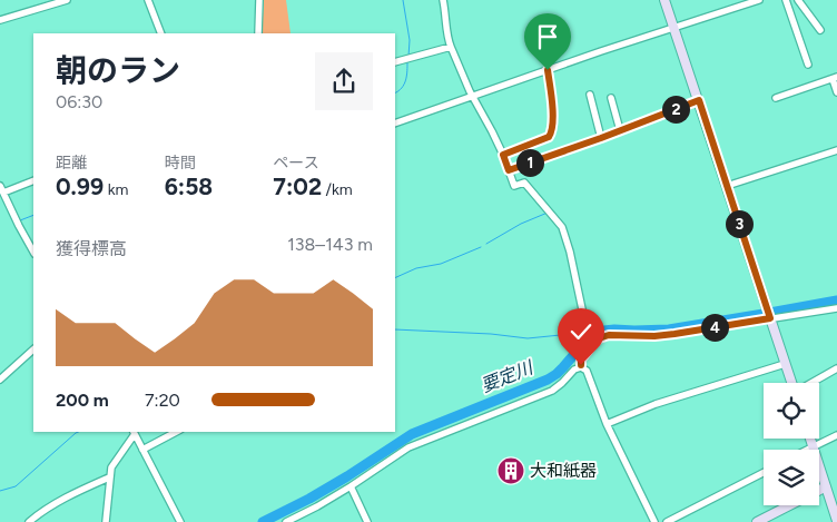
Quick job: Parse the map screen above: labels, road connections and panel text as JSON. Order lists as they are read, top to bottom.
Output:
{
  "water": ["要定川"],
  "places": {
    "building": ["大和紙器"]
  },
  "page": {
    "heading": ["朝のラン", "06:30"],
    "pins": [
      "2",
      "1",
      "3",
      "4"
    ],
    "stats": [
      ["距離", "0.99 km"],
      ["時間", "6:58"],
      ["ペース", "7:02 /km"]
    ],
    "chart": ["獲得標高", "138–143 m"],
    "list": [
      {
        "name": "200 m",
        "note": "7:20"
      }
    ]
  }
}
